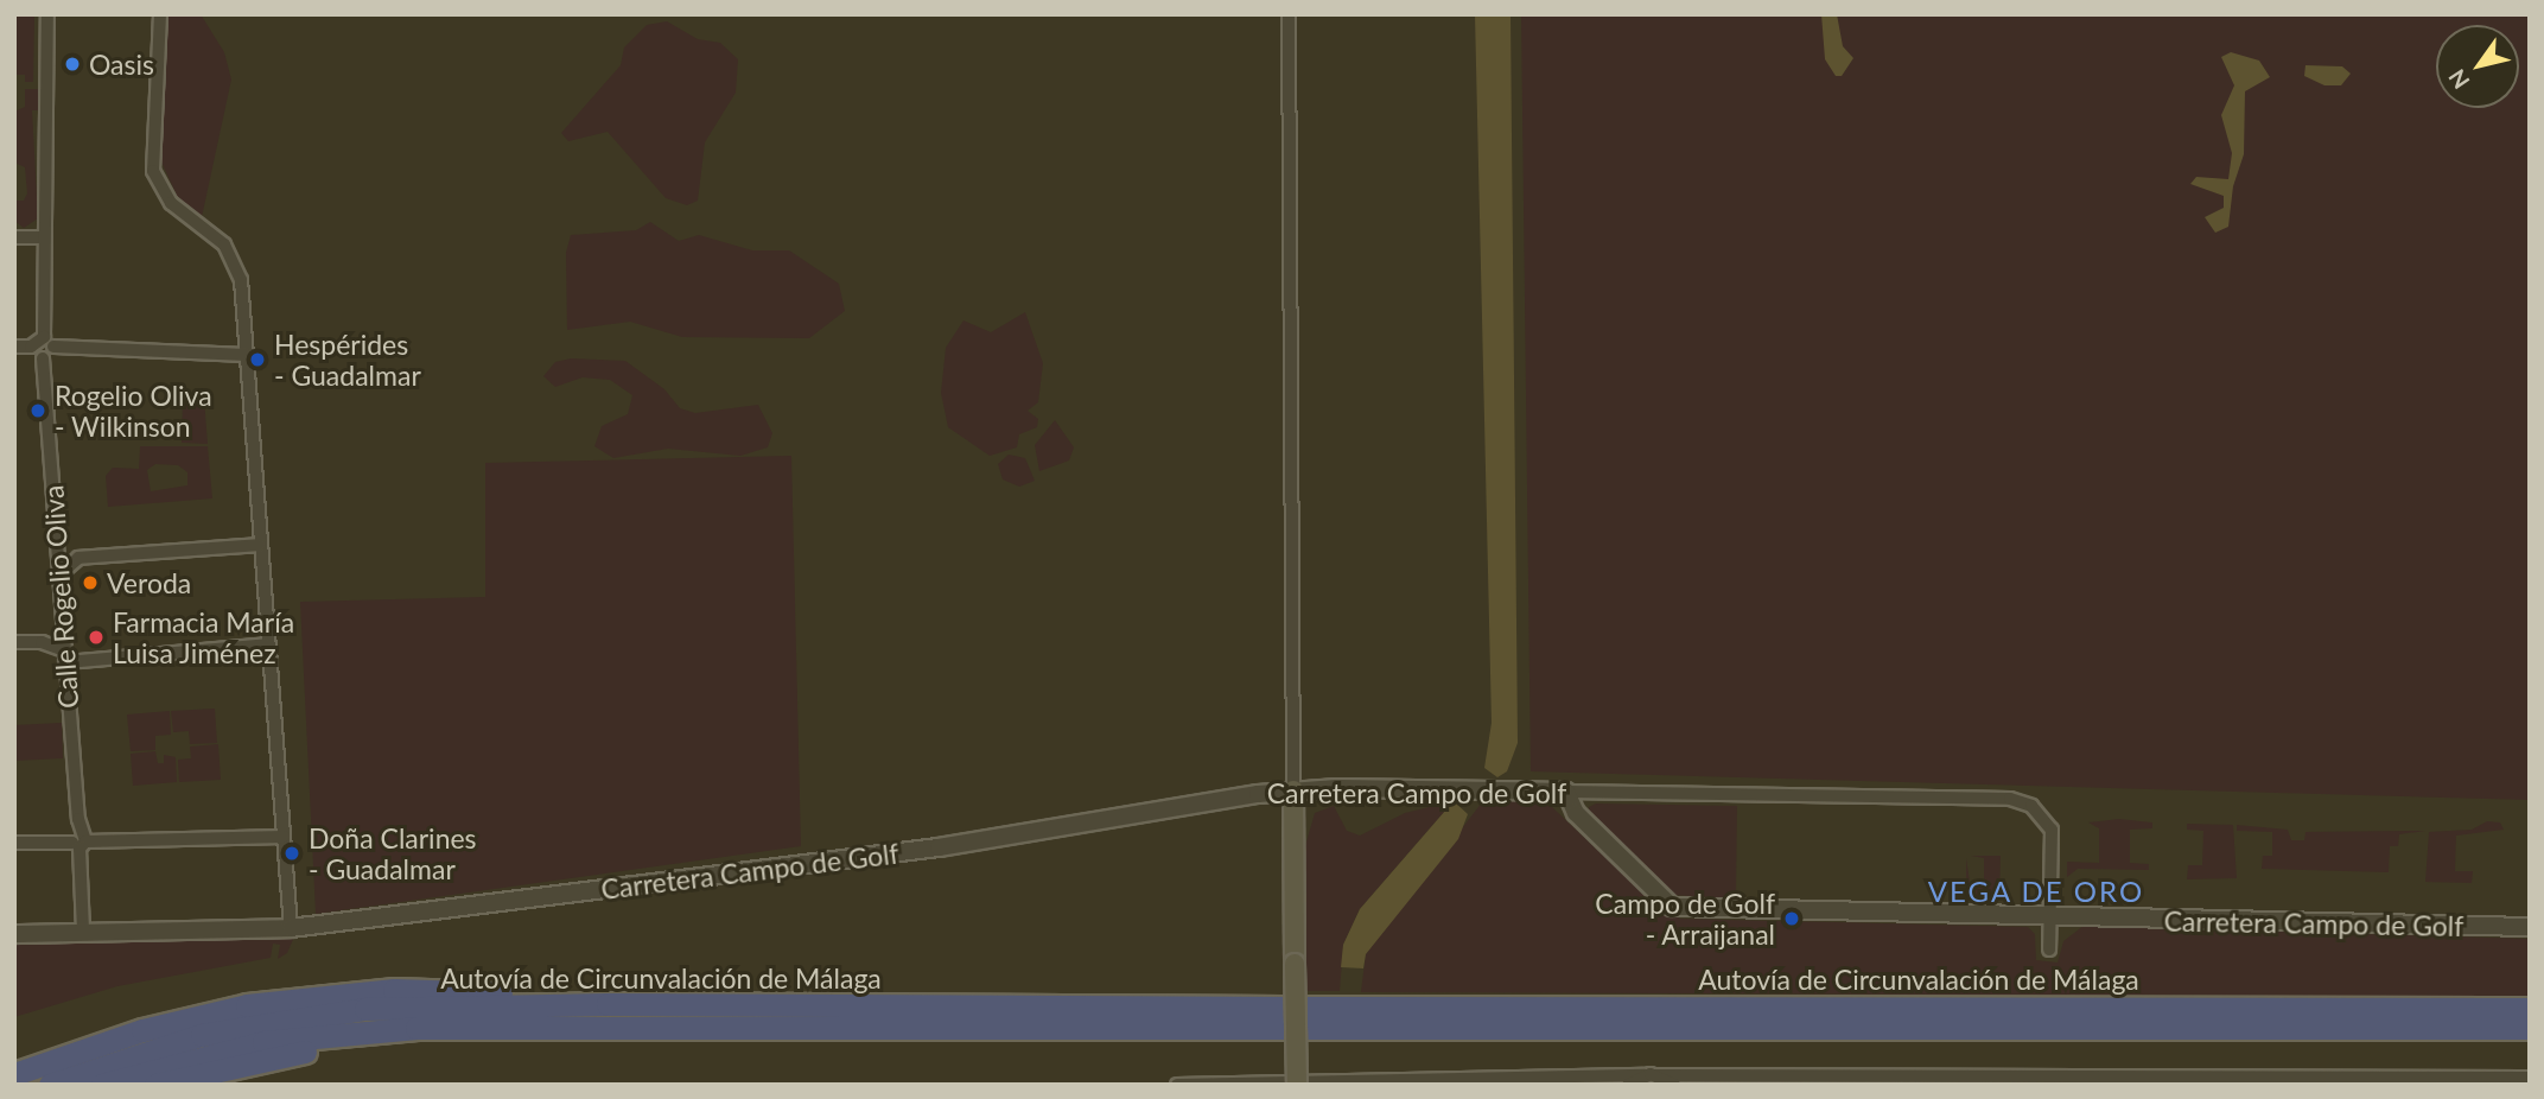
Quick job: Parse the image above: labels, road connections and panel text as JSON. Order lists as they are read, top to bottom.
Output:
{
  "streets": {
    "highway": ["Autovía de Circunvalación de Málaga"],
    "street": ["Calle Rogelio Oliva", "Carretera Campo de Golf"]
  },
  "crossings": [
    ["Calle Rogelio Oliva", "Carretera Campo de Golf"]
  ],
  "districts": ["VEGA DE ORO"],
  "places": [
    "Oasis",
    "Hespérides - Guadalmar",
    "Rogelio Oliva - Wilkinson",
    "Veroda",
    "Farmacia María Luisa Jiménez",
    "Doña Clarines - Guadalmar",
    "Campo de Golf - Arraijanal"
  ],
  "north": "bottom left"
}
